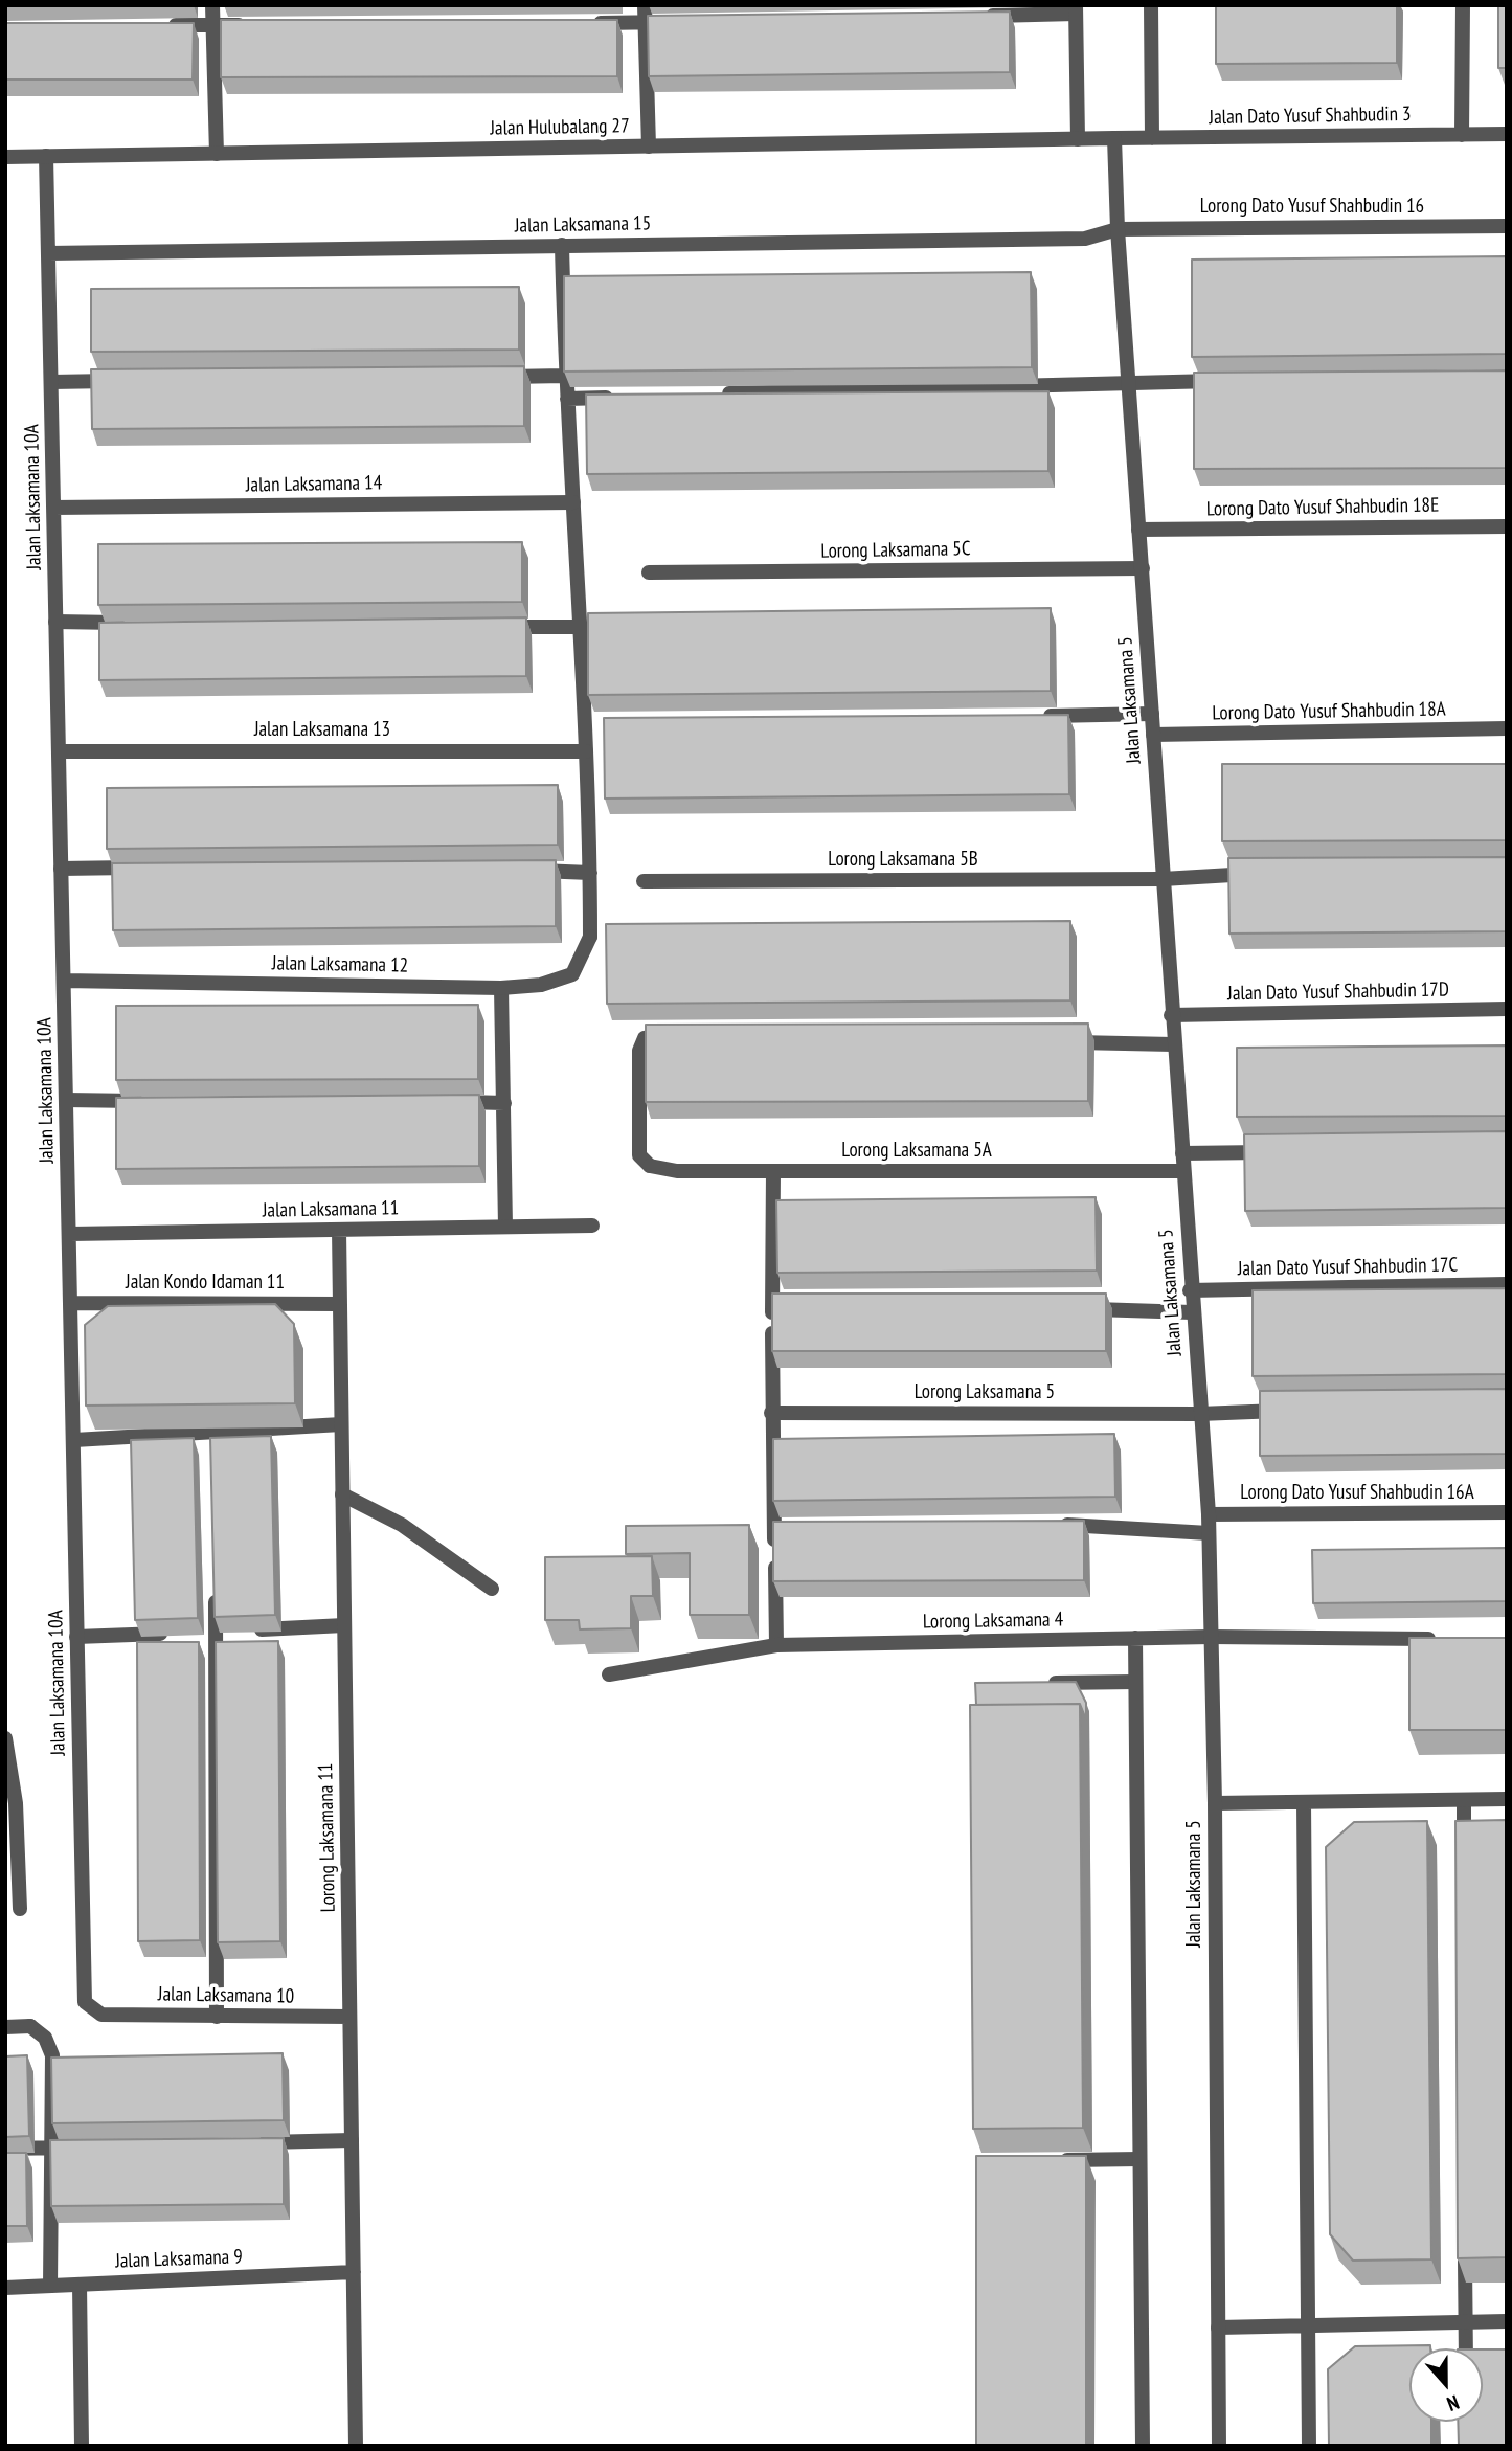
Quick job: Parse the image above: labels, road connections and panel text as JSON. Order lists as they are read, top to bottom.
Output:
{
  "streets": {
    "street": [
      "Jalan Dato Yusuf Shahbudin 3",
      "Jalan Hulubalang 27",
      "Lorong Dato Yusuf Shahbudin 16",
      "Jalan Laksamana 15",
      "Jalan Laksamana 14",
      "Jalan Laksamana 10A",
      "Lorong Dato Yusuf Shahbudin 18E",
      "Lorong Laksamana 5C",
      "Jalan Laksamana 5",
      "Lorong Dato Yusuf Shahbudin 18A",
      "Jalan Laksamana 13",
      "Lorong Laksamana 5B",
      "Jalan Laksamana 12",
      "Jalan Dato Yusuf Shahbudin 17D",
      "Lorong Laksamana 5A",
      "Jalan Laksamana 11",
      "Jalan Dato Yusuf Shahbudin 17C",
      "Jalan Kondo Idaman 11",
      "Lorong Laksamana 5",
      "Lorong Dato Yusuf Shahbudin 16A",
      "Lorong Laksamana 4",
      "Lorong Laksamana 11",
      "Jalan Laksamana 10",
      "Jalan Laksamana 9"
    ]
  },
  "crossings": [
    ["Jalan Dato Yusuf Shahbudin 3", "Jalan Hulubalang 27"],
    ["Jalan Dato Yusuf Shahbudin 3", "Jalan Laksamana 5"],
    ["Jalan Hulubalang 27", "Jalan Laksamana 10A"],
    ["Jalan Hulubalang 27", "Jalan Laksamana 5"],
    ["Lorong Dato Yusuf Shahbudin 16", "Jalan Laksamana 15"],
    ["Lorong Dato Yusuf Shahbudin 16", "Jalan Laksamana 5"],
    ["Jalan Laksamana 15", "Jalan Laksamana 10A"],
    ["Jalan Laksamana 15", "Jalan Laksamana 5"],
    ["Jalan Laksamana 14", "Jalan Laksamana 10A"],
    ["Jalan Laksamana 10A", "Jalan Laksamana 13"],
    ["Jalan Laksamana 10A", "Jalan Laksamana 12"],
    ["Jalan Laksamana 10A", "Jalan Laksamana 11"],
    ["Jalan Laksamana 10A", "Jalan Kondo Idaman 11"],
    ["Jalan Laksamana 10A", "Jalan Laksamana 10"],
    ["Lorong Dato Yusuf Shahbudin 18E", "Jalan Laksamana 5"],
    ["Lorong Laksamana 5C", "Jalan Laksamana 5"],
    ["Jalan Laksamana 5", "Lorong Dato Yusuf Shahbudin 18A"],
    ["Jalan Laksamana 5", "Lorong Laksamana 5B"],
    ["Jalan Laksamana 5", "Jalan Dato Yusuf Shahbudin 17D"],
    ["Jalan Laksamana 5", "Lorong Laksamana 5A"],
    ["Jalan Laksamana 5", "Jalan Dato Yusuf Shahbudin 17C"],
    ["Jalan Laksamana 5", "Lorong Laksamana 5"],
    ["Jalan Laksamana 5", "Lorong Dato Yusuf Shahbudin 16A"],
    ["Jalan Laksamana 5", "Lorong Laksamana 4"],
    ["Jalan Laksamana 11", "Lorong Laksamana 11"],
    ["Jalan Kondo Idaman 11", "Lorong Laksamana 11"],
    ["Lorong Laksamana 11", "Jalan Laksamana 10"],
    ["Lorong Laksamana 11", "Jalan Laksamana 9"]
  ],
  "north": "bottom"
}
